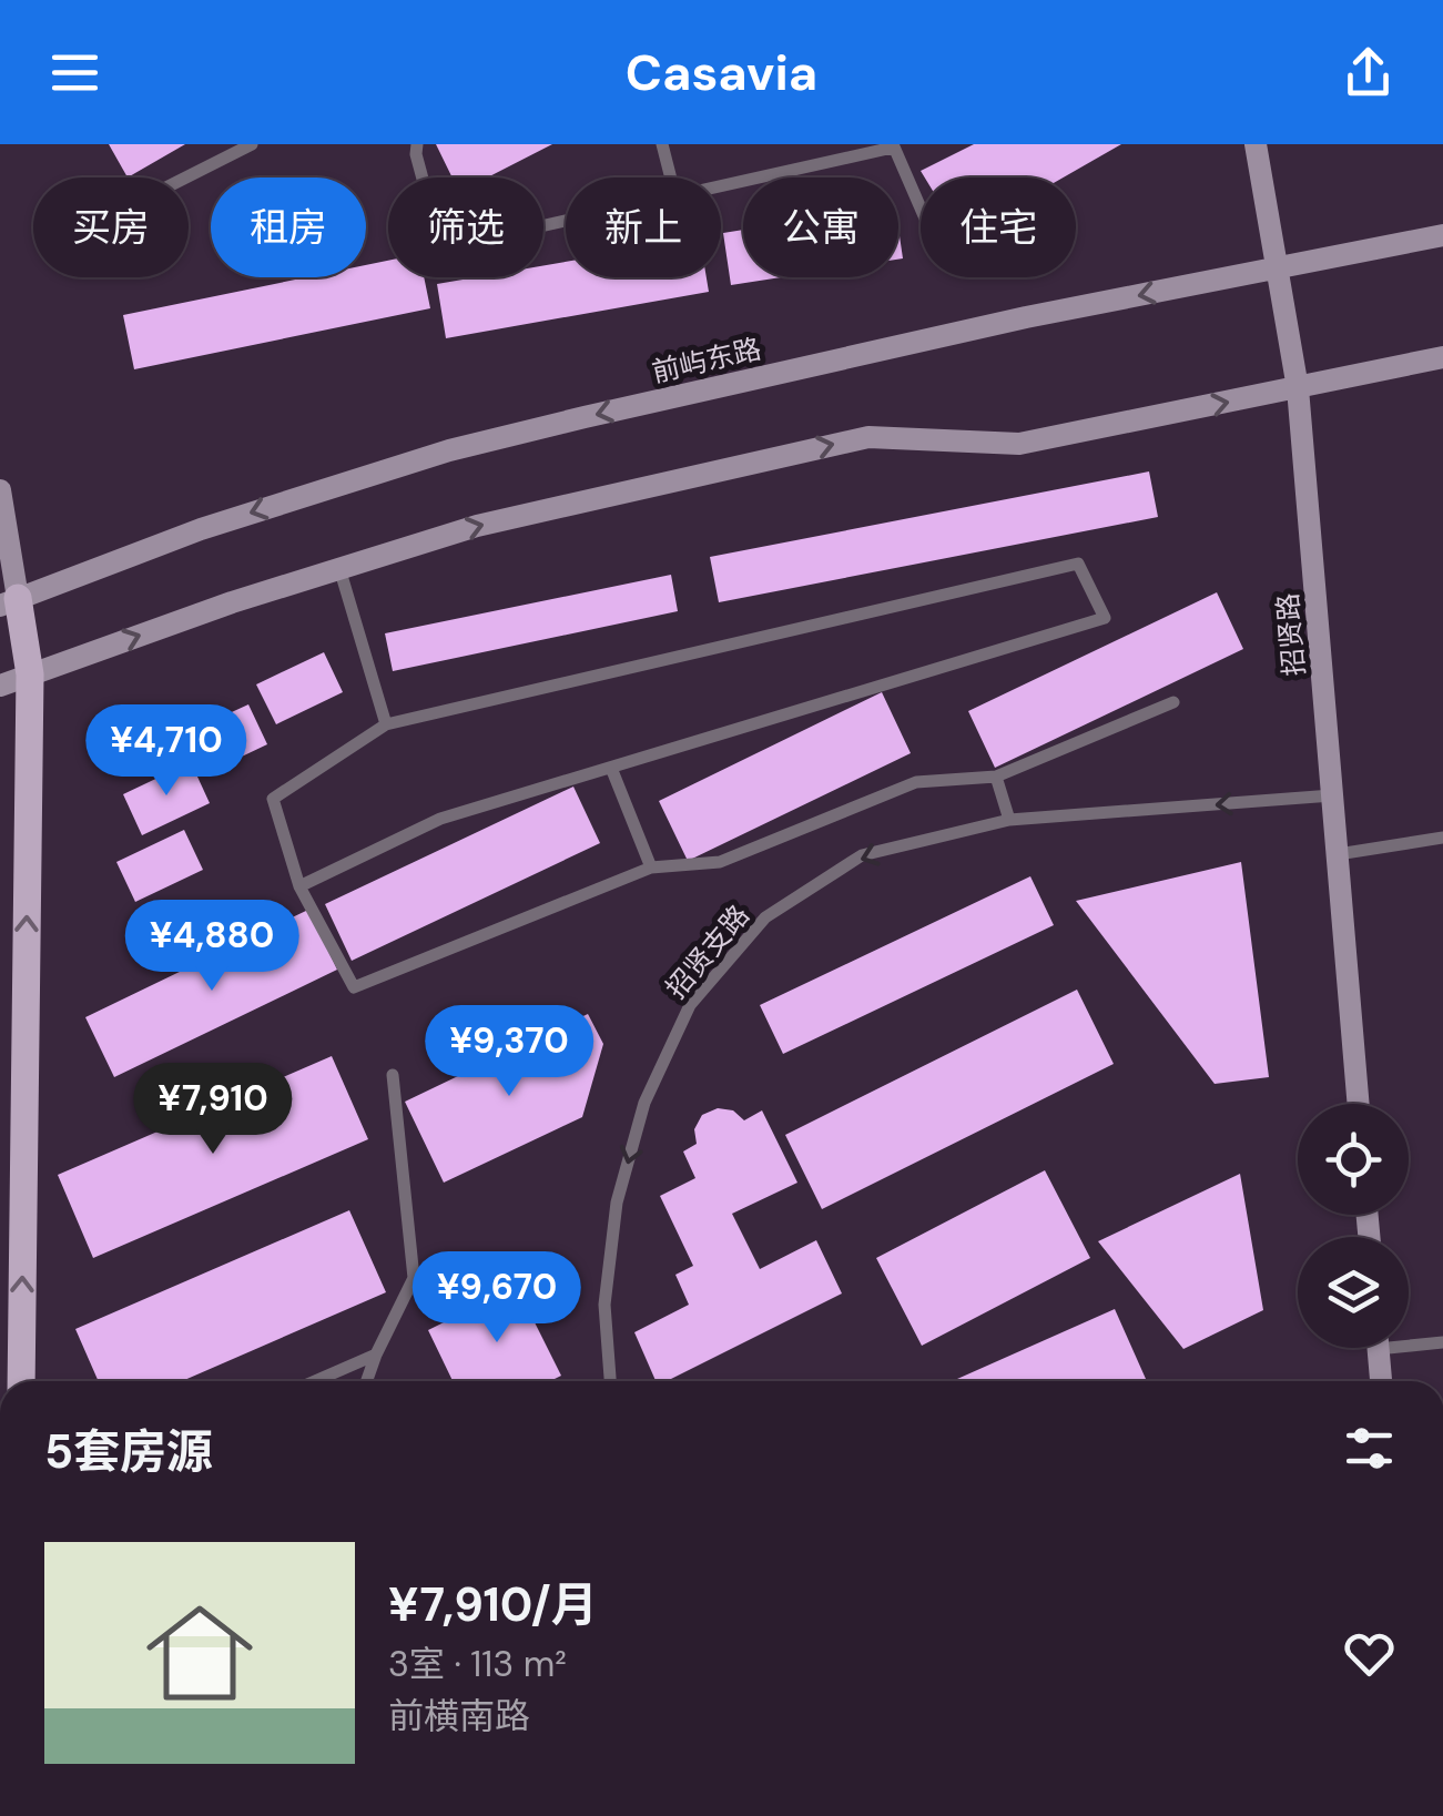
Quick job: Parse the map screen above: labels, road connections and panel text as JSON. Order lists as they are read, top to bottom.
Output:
{
  "streets": {
    "main road": ["前屿东路", "招贤路"],
    "lane": ["招贤支路"]
  },
  "crossings": [
    ["前屿东路", "招贤路"],
    ["招贤路", "招贤支路"]
  ],
  "page": {
    "header": "Casavia",
    "chip": [
      "买房",
      "租房",
      "筛选",
      "新上",
      "公寓",
      "住宅"
    ],
    "price": [
      "¥4,710",
      "¥4,880",
      "¥9,370",
      "¥7,910",
      "¥9,670"
    ],
    "heading": "5套房源",
    "list": [
      {
        "name": "¥7,910/月",
        "note": "3室 · 113 m² · 前横南路"
      }
    ]
  }
}
